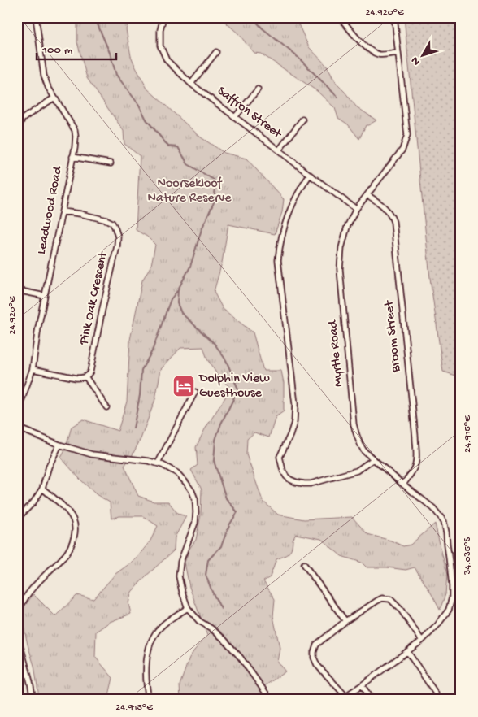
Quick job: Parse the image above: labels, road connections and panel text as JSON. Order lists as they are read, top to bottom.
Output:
{
  "streets": {
    "street": [
      "Saffron Street",
      "Leadwood Road",
      "Pink Oak Crescent",
      "Broom Street",
      "Myrtle Road"
    ]
  },
  "crossings": [
    ["Saffron Street", "Myrtle Road"],
    ["Leadwood Road", "Pink Oak Crescent"],
    ["Broom Street", "Myrtle Road"]
  ],
  "parks": ["Noorsekloof Nature Reserve"],
  "places": {
    "hotel": ["Dolphin View Guesthouse"]
  },
  "scale_bar": "100 m",
  "north": "bottom left",
  "coordinates": ["24.920°E", "24.915°E", "34.035°S"]
}
